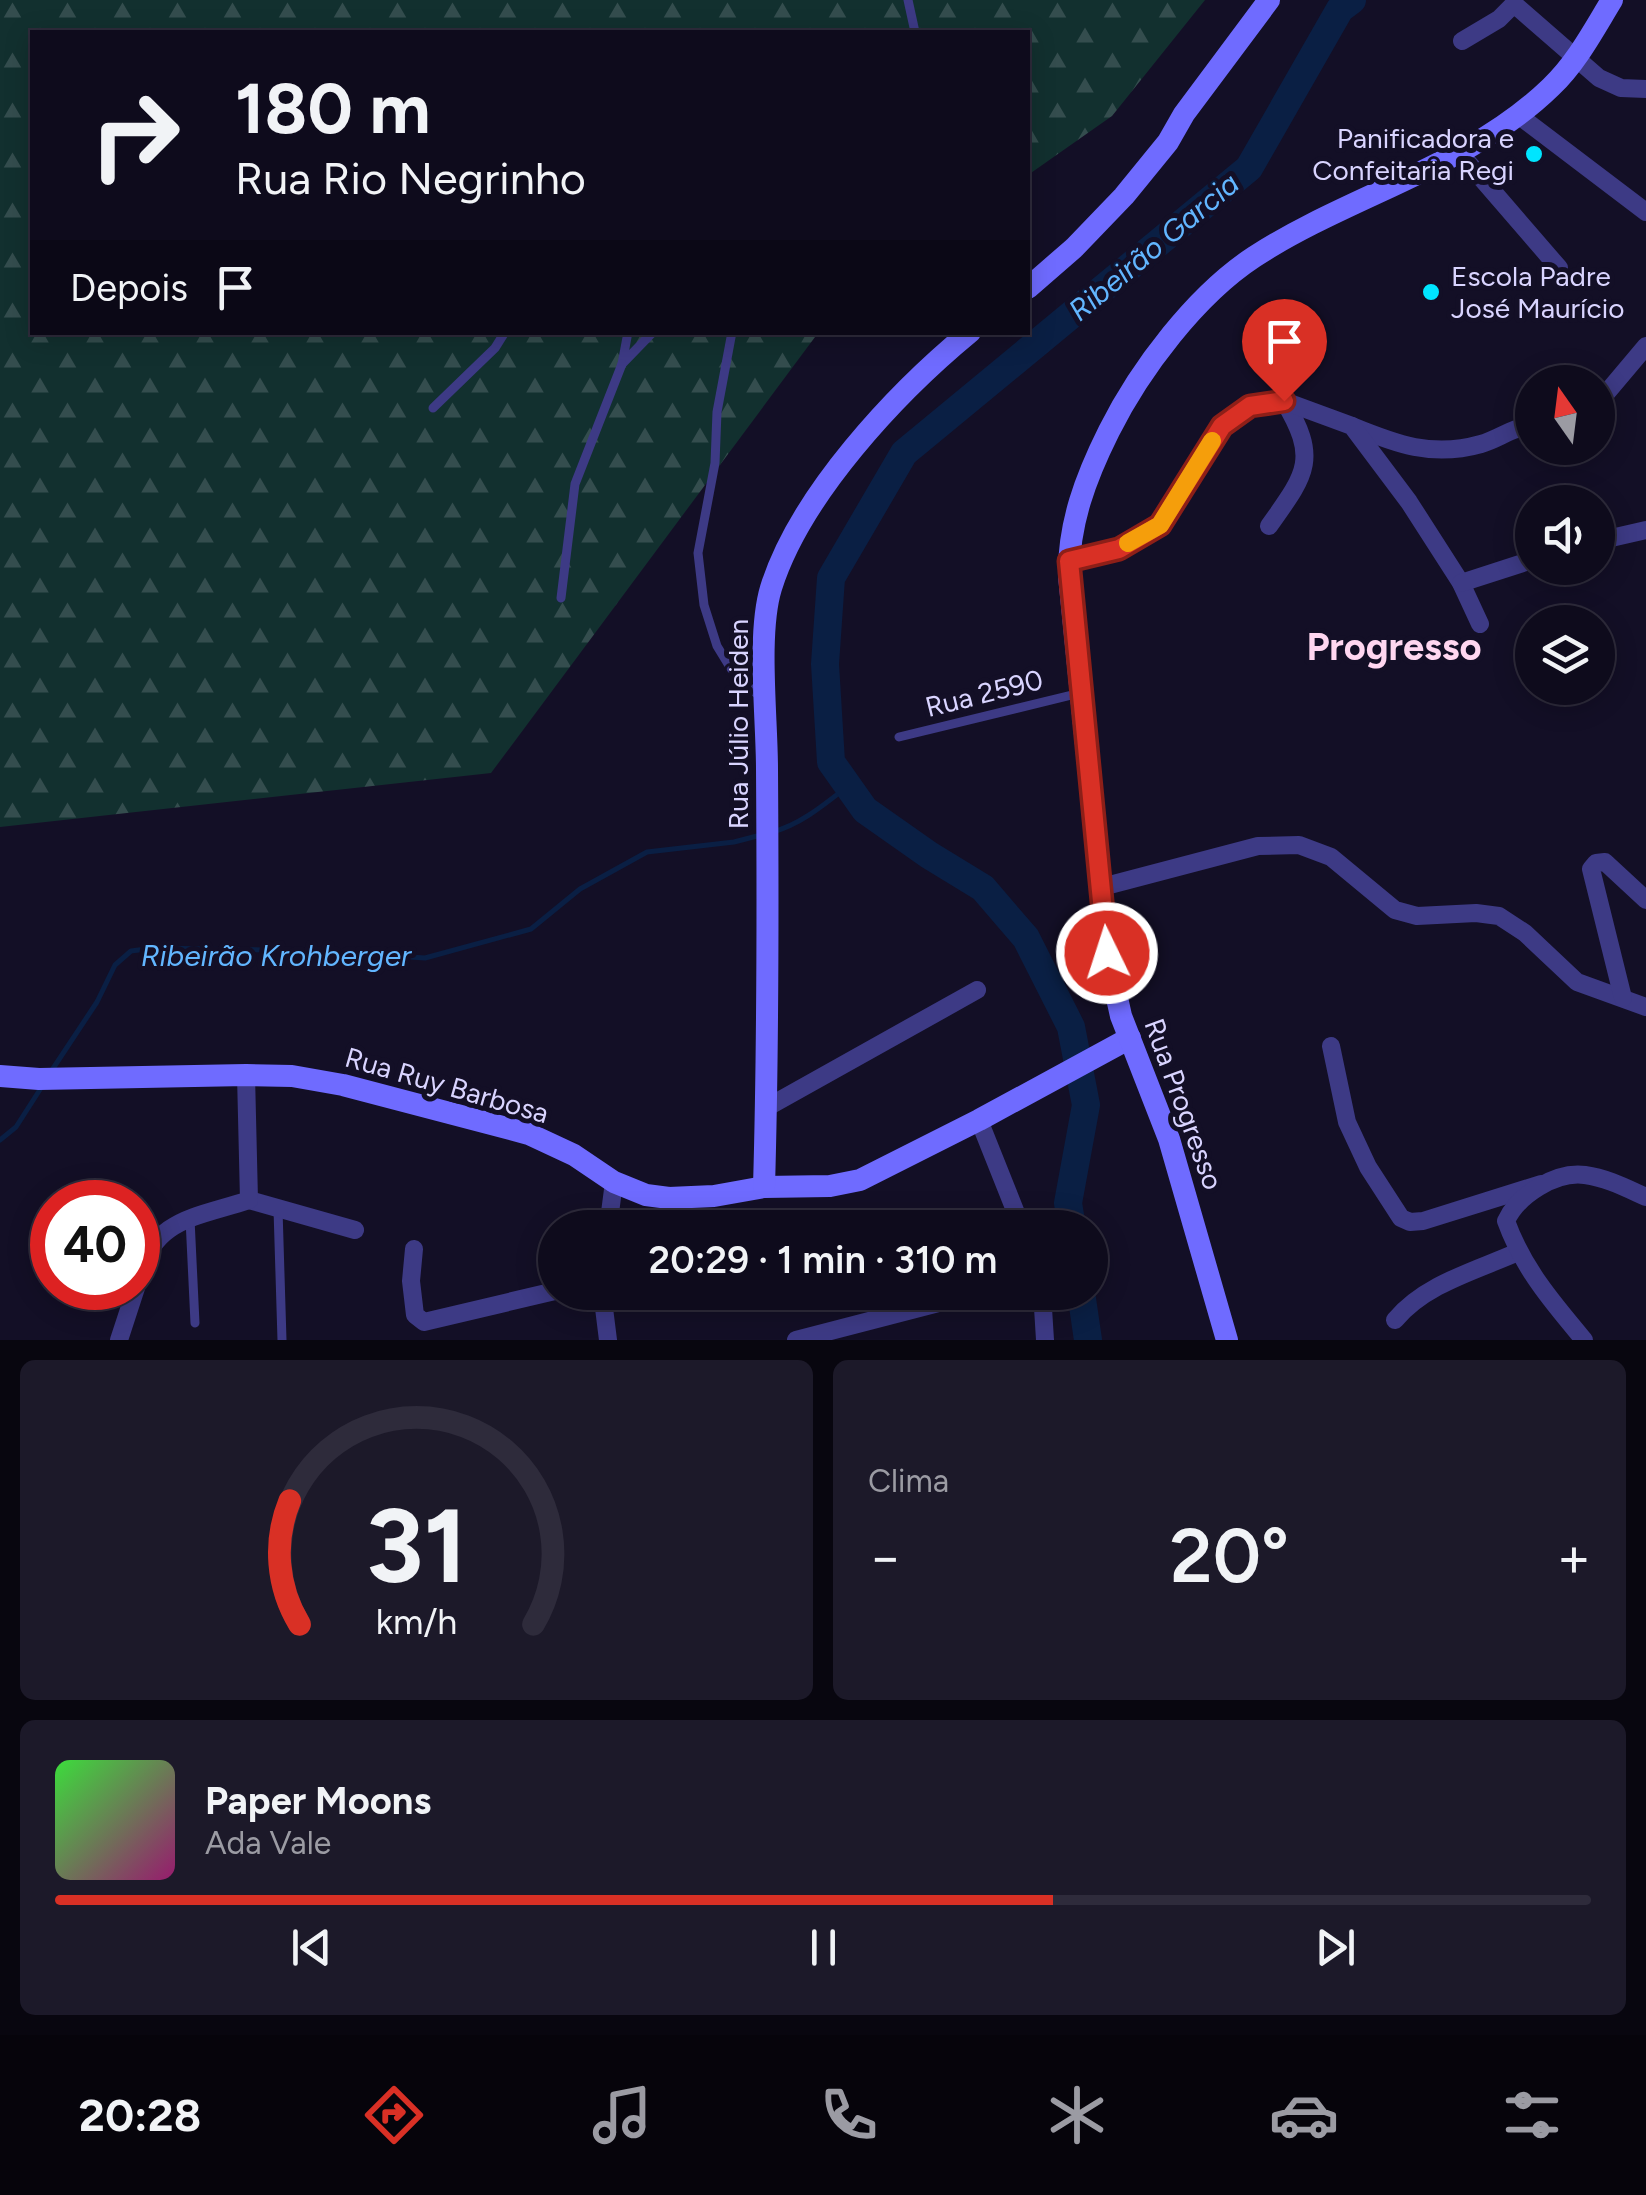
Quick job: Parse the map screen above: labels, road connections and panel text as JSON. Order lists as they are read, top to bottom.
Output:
{
  "streets": {
    "street": ["Rua Júlio Heiden", "Rua Ruy Barbosa", "Rua Progresso"],
    "lane": ["Rua 2590"]
  },
  "crossings": [
    ["Rua 2590", "Rua Progresso"],
    ["Rua Júlio Heiden", "Rua Ruy Barbosa"],
    ["Rua Ruy Barbosa", "Rua Progresso"]
  ],
  "districts": ["Progresso"],
  "water": ["Ribeirão Garcia", "Ribeirão Krohberger"],
  "places": ["Panificadora e Confeitaria Regi", "Escola Padre José Maurício"],
  "north": "top",
  "page": {
    "turn": ["180 m", "Rua Rio Negrinho"],
    "then": "Depois",
    "limit": "40",
    "trip": "20:29 · 1 min · 310 m",
    "tile": "Clima",
    "heat": ["−", "20°", "+"],
    "song": ["Paper Moons", "Ada Vale"],
    "tabs": "20:28",
    "gauge": ["31", "km/h"]
  }
}
